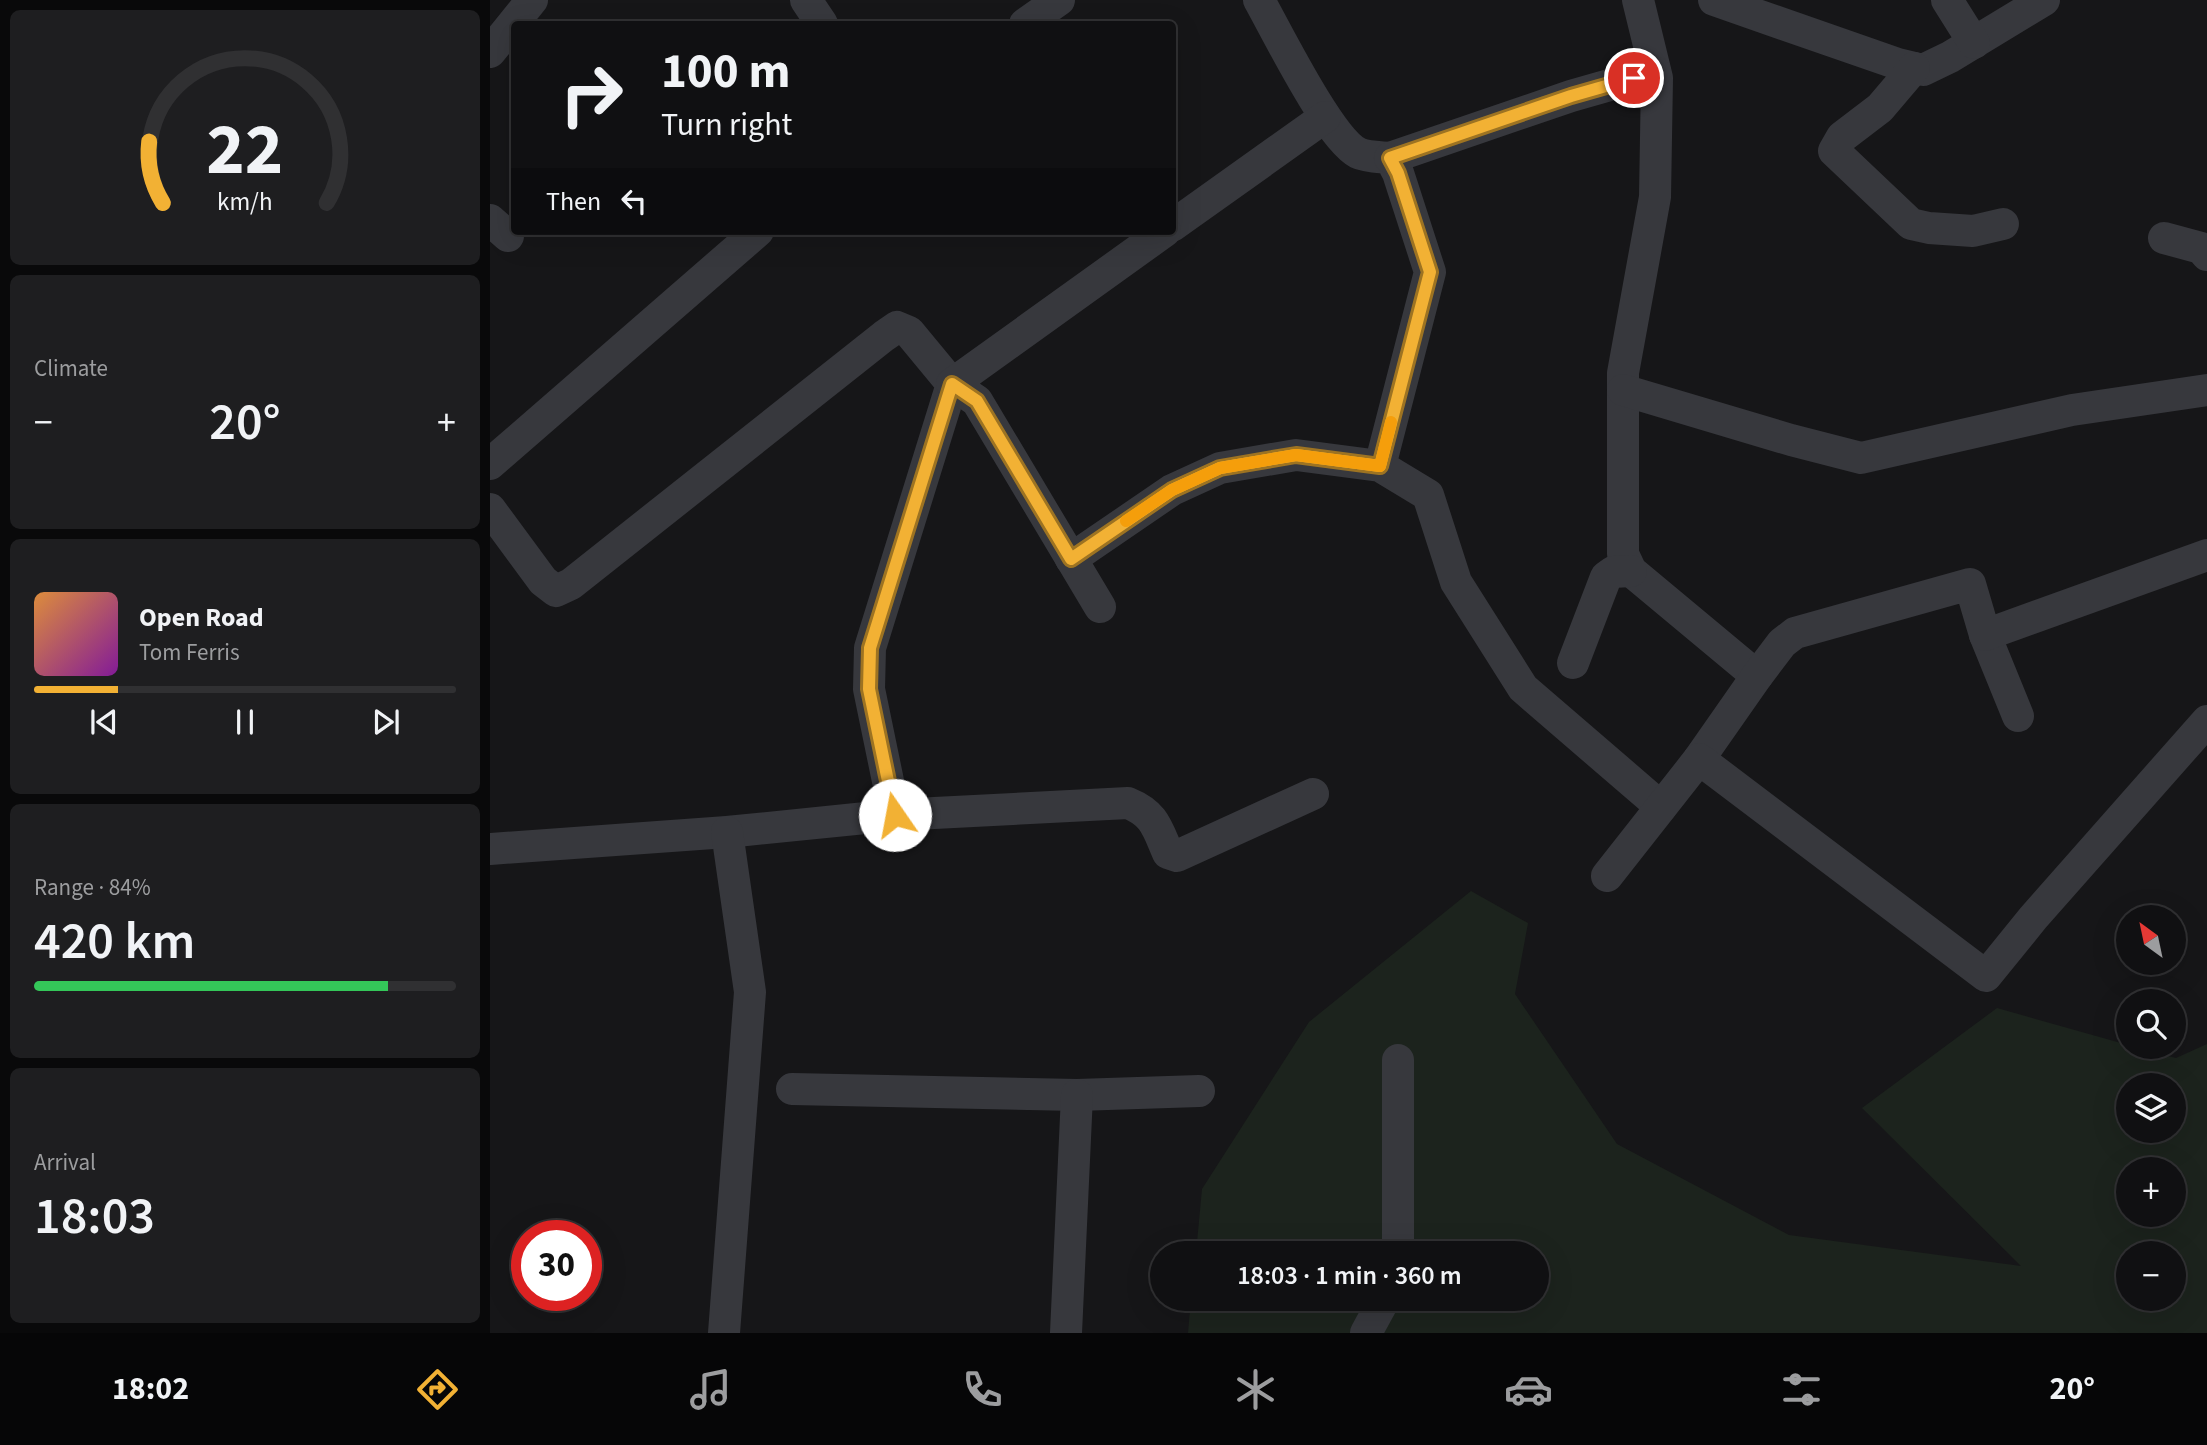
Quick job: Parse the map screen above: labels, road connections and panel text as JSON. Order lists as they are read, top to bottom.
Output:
{
  "north": "top left",
  "page": {
    "turn": ["100 m", "Turn right"],
    "then": "Then",
    "tile": [
      "Climate",
      ["Range · 84%", "420 km"],
      ["Arrival", "18:03"]
    ],
    "heat": ["−", "20°", "+"],
    "song": ["Open Road", "Tom Ferris"],
    "map_buttons": ["+", "−"],
    "limit": "30",
    "trip": "18:03 · 1 min · 360 m",
    "tabs": ["18:02", "20°"],
    "gauge": ["22", "km/h"]
  }
}
